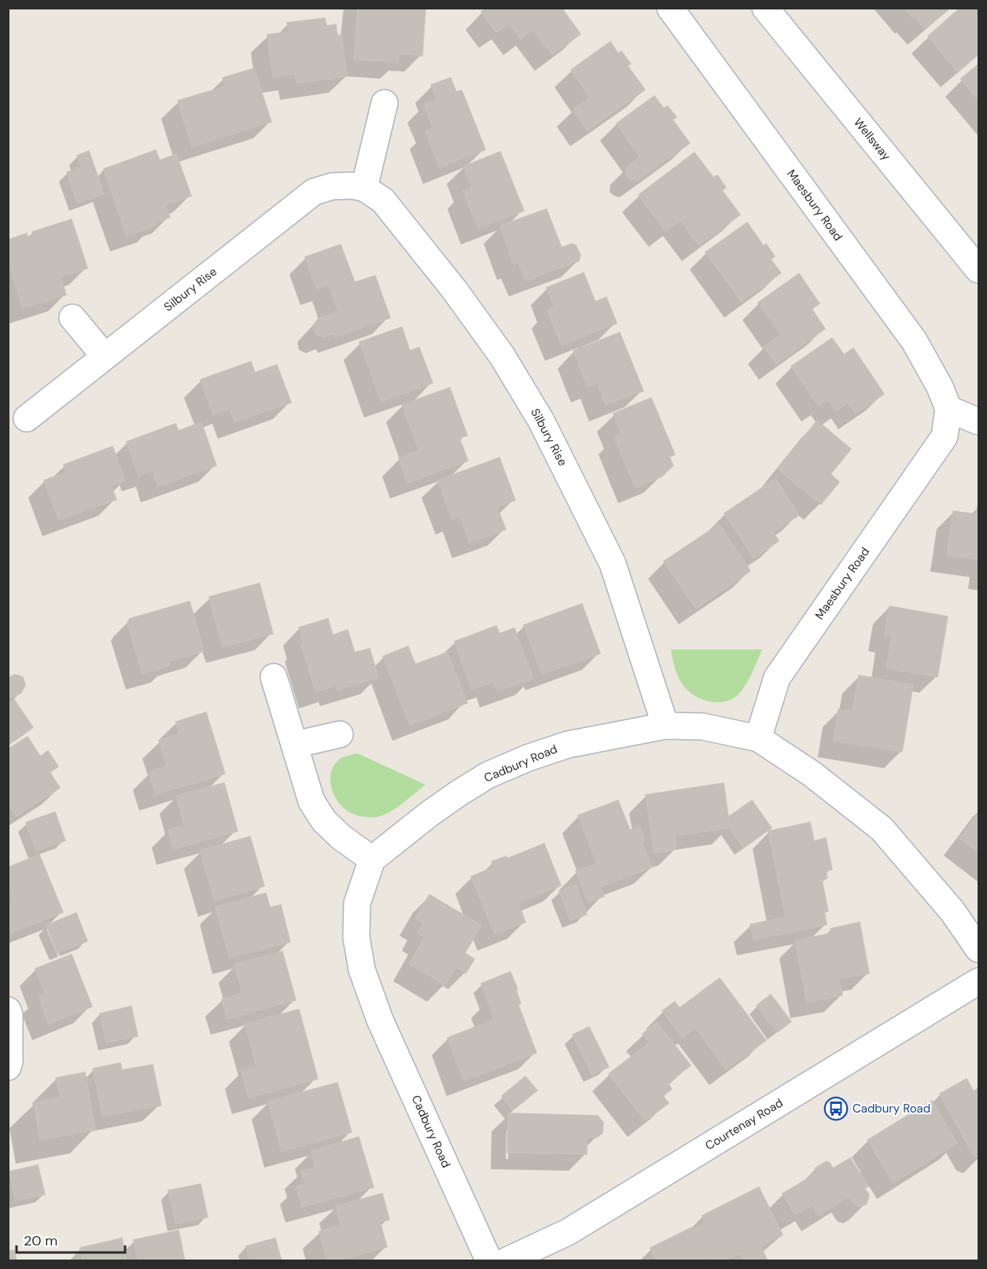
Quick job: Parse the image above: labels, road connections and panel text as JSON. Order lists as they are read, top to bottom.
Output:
{
  "streets": {
    "street": [
      "Wellsway",
      "Maesbury Road",
      "Silbury Rise",
      "Cadbury Road",
      "Courtenay Road"
    ]
  },
  "crossings": [
    ["Maesbury Road", "Cadbury Road"],
    ["Silbury Rise", "Cadbury Road"]
  ],
  "places": {
    "bus stop": ["Cadbury Road"]
  },
  "scale_bar": "20 m"
}
